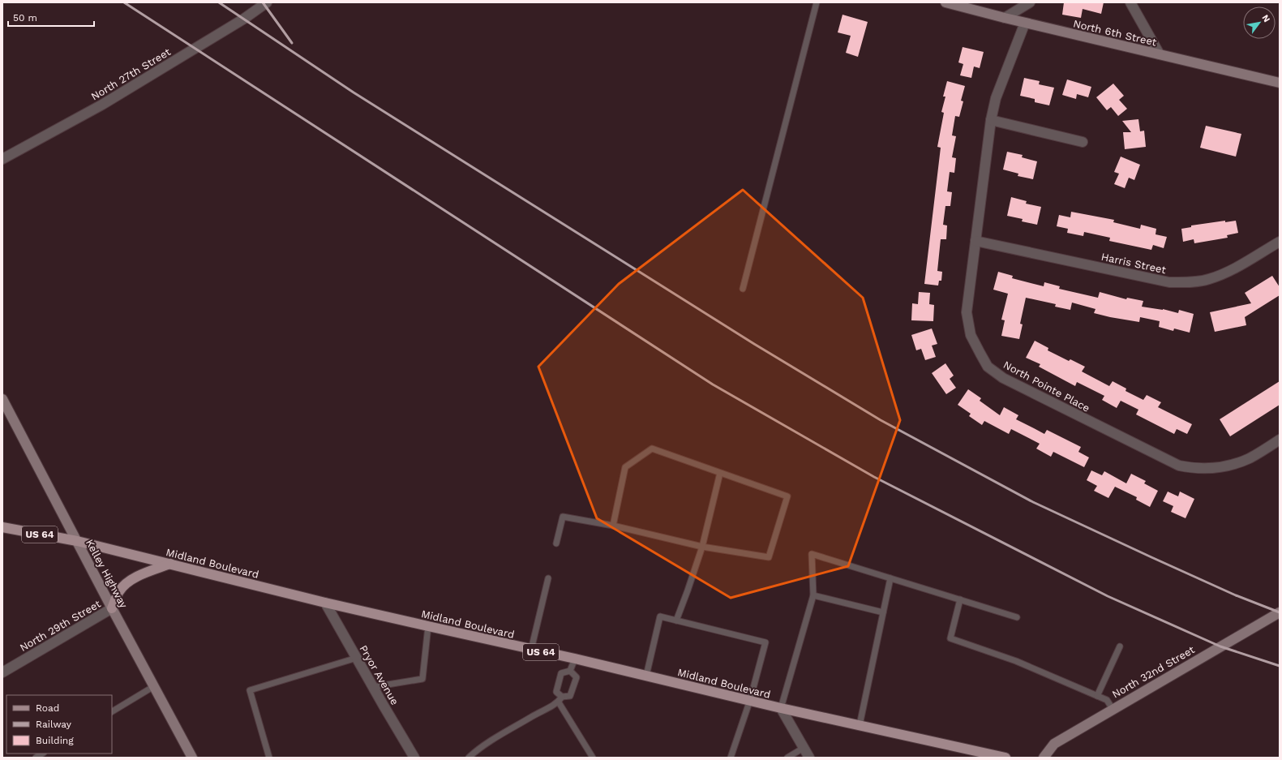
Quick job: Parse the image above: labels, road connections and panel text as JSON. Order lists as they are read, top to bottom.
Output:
{
  "streets": {
    "main road": ["US 64", "Midland Boulevard"],
    "street": [
      "North 6th Street",
      "North 27th Street",
      "Harris Street",
      "North Pointe Place",
      "Kelley Highway",
      "North 29th Street",
      "North 32nd Street",
      "Pryor Avenue"
    ]
  },
  "crossings": [
    ["North 6th Street", "North Pointe Place"],
    ["Harris Street", "North Pointe Place"],
    ["Midland Boulevard", "Kelley Highway"],
    ["Midland Boulevard", "Pryor Avenue"],
    ["Kelley Highway", "North 29th Street"]
  ],
  "legend": ["Road", "Railway", "Building"],
  "scale_bar": "50 m",
  "north": "top right"
}
